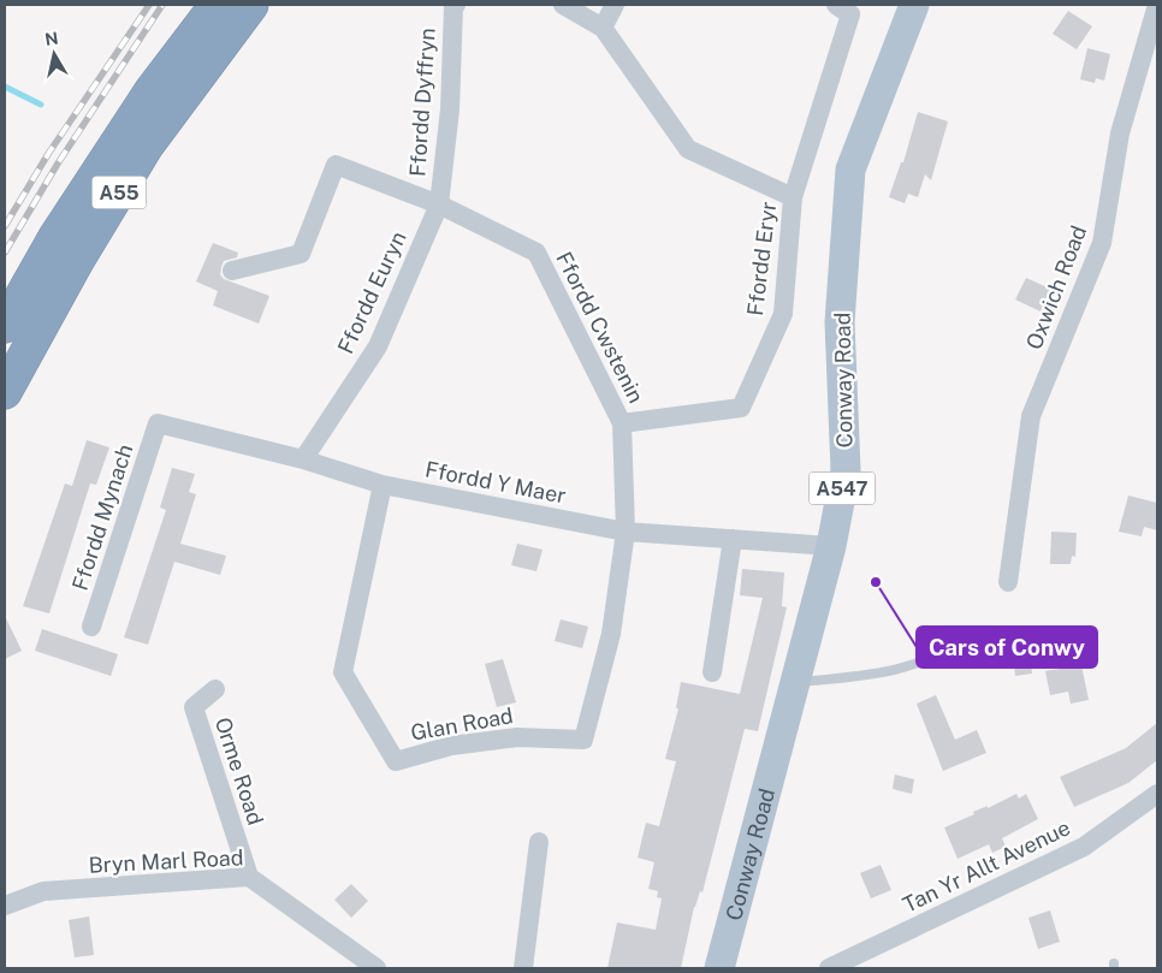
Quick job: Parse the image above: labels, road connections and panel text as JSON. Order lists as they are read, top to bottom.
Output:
{
  "streets": {
    "highway": ["A55"],
    "main road": ["Conway Road", "A547"],
    "street": [
      "Ffordd Dyffryn",
      "Ffordd Eryr",
      "Oxwich Road",
      "Ffordd Euryn",
      "Ffordd Cwstenin",
      "Ffordd Y Maer",
      "Ffordd Mynach",
      "Glan Road",
      "Orme Road",
      "Bryn Marl Road",
      "Tan Yr Allt Avenue"
    ]
  },
  "crossings": [
    ["Ffordd Dyffryn", "Ffordd Euryn"],
    ["Ffordd Dyffryn", "Ffordd Cwstenin"],
    ["Ffordd Eryr", "Ffordd Cwstenin"],
    ["Ffordd Euryn", "Ffordd Cwstenin"],
    ["Ffordd Euryn", "Ffordd Y Maer"],
    ["Ffordd Cwstenin", "Ffordd Y Maer"],
    ["Ffordd Cwstenin", "Glan Road"],
    ["Conway Road", "Ffordd Y Maer"],
    ["Ffordd Y Maer", "Ffordd Mynach"],
    ["Ffordd Y Maer", "Glan Road"],
    ["Orme Road", "Bryn Marl Road"]
  ],
  "places": ["Cars of Conwy"],
  "north": "top"
}
